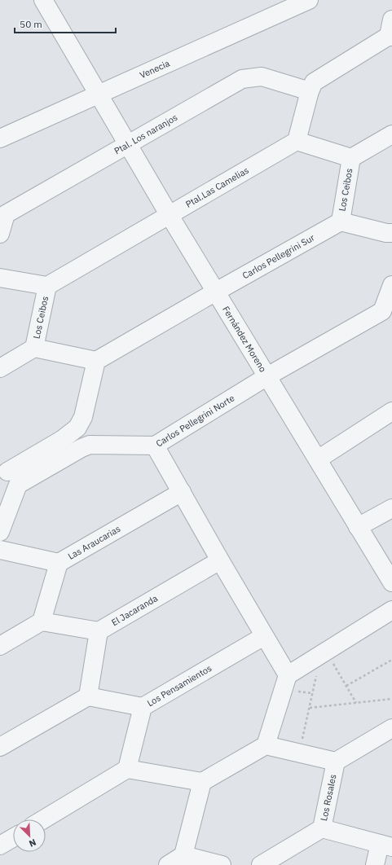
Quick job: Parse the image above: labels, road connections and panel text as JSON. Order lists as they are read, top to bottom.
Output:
{
  "streets": {
    "street": [
      "Venecia",
      "Ptal. Los naranjos",
      "Ptal.Las Camelias",
      "Los Ceibos",
      "Carlos Pellegrini Sur",
      "Fernández Moreno",
      "Carlos Pellegrini Norte",
      "Las Araucarias",
      "El Jacaranda",
      "Los Pensamientos",
      "Los Rosales"
    ]
  },
  "crossings": [
    ["Venecia", "Fernández Moreno"],
    ["Ptal. Los naranjos", "Fernández Moreno"],
    ["Ptal.Las Camelias", "Los Ceibos"],
    ["Ptal.Las Camelias", "Fernández Moreno"],
    ["Los Ceibos", "Carlos Pellegrini Sur"],
    ["Carlos Pellegrini Sur", "Fernández Moreno"],
    ["Fernández Moreno", "Carlos Pellegrini Norte"]
  ],
  "scale_bar": "50 m",
  "north": "bottom right"
}
